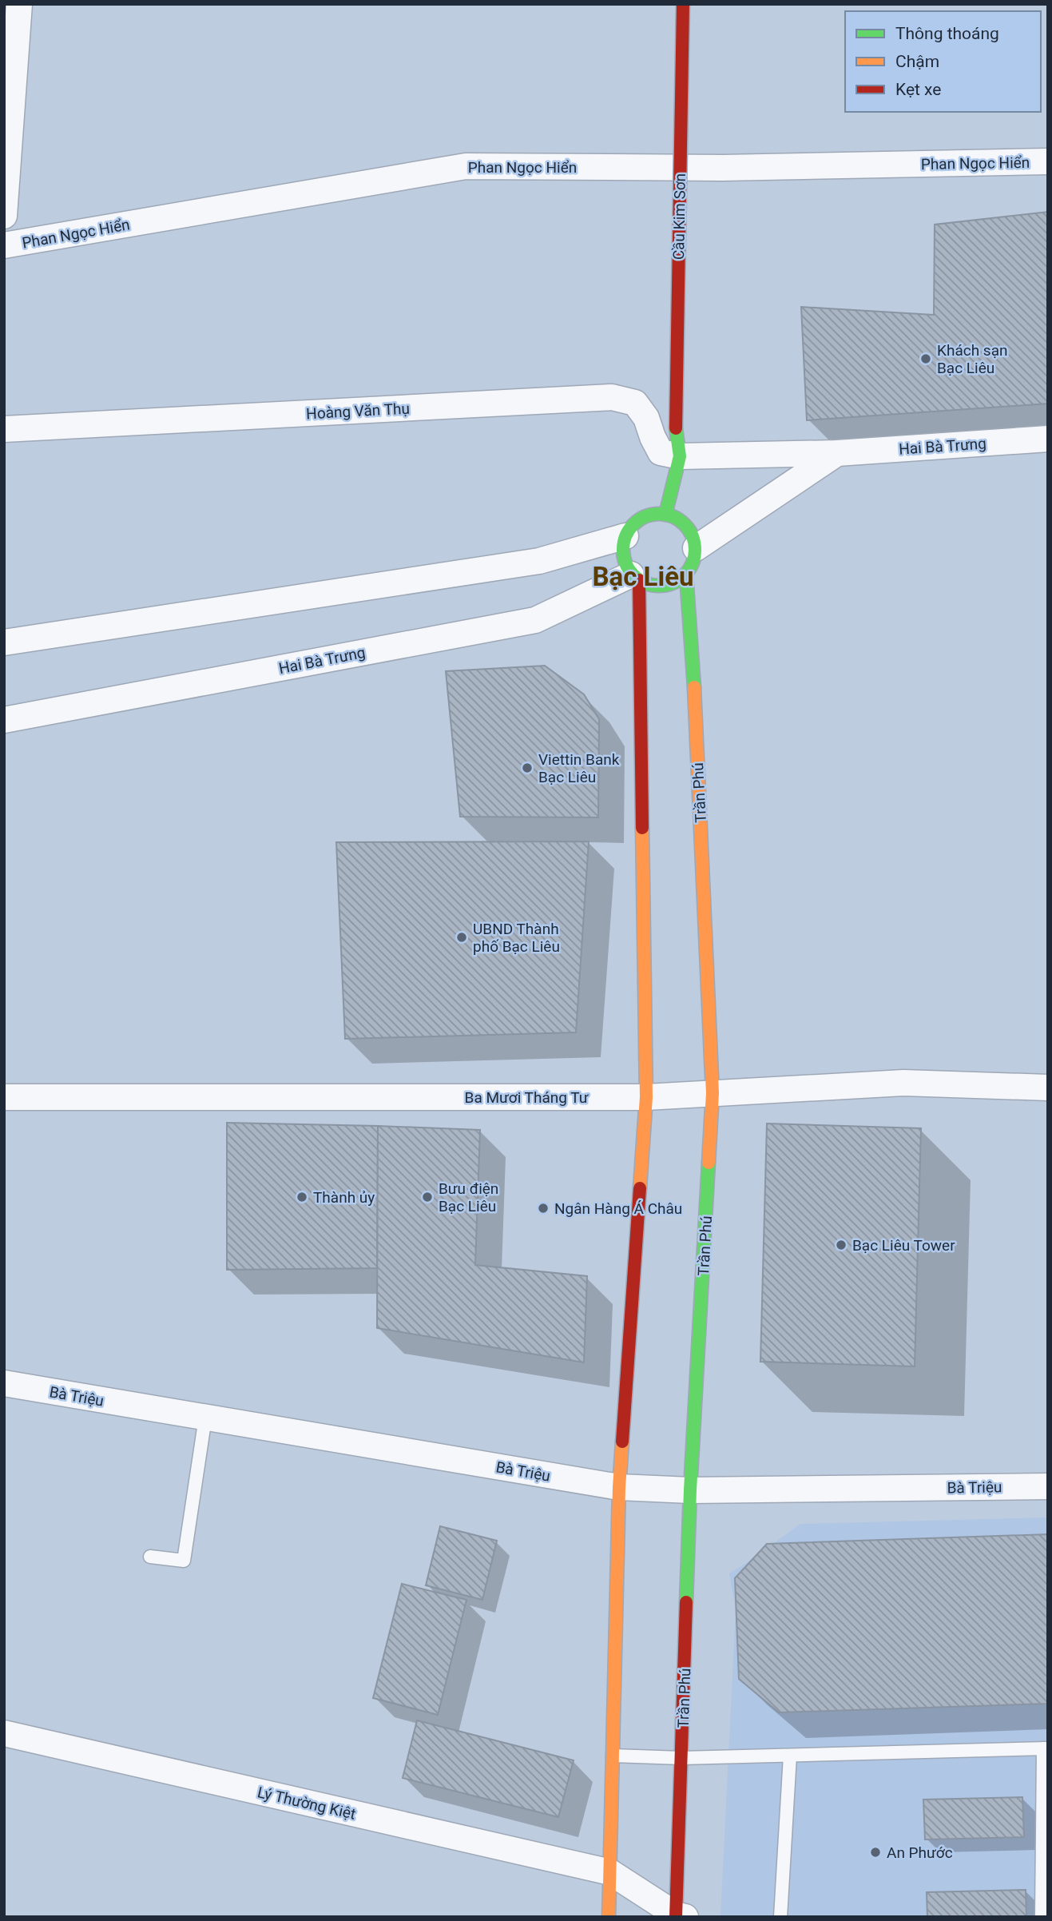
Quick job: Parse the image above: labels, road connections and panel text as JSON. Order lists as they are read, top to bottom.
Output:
{
  "streets": {
    "main road": ["Cầu Kim Sơn", "Trần Phú"],
    "street": [
      "Phan Ngọc Hiển",
      "Hoàng Văn Thụ",
      "Hai Bà Trưng",
      "Ba Mươi Tháng Tư",
      "Bà Triệu",
      "Lý Thường Kiệt"
    ]
  },
  "crossings": [
    ["Cầu Kim Sơn", "Hoàng Văn Thụ"],
    ["Cầu Kim Sơn", "Hai Bà Trưng"],
    ["Hoàng Văn Thụ", "Hai Bà Trưng"],
    ["Hai Bà Trưng", "Trần Phú"],
    ["Trần Phú", "Ba Mươi Tháng Tư"],
    ["Trần Phú", "Bà Triệu"],
    ["Trần Phú", "Lý Thường Kiệt"]
  ],
  "districts": ["Bạc Liêu"],
  "places": [
    "Khách sạn Bạc Liêu",
    "Viettin Bank Bạc Liêu",
    "UBND Thành phố Bạc Liêu",
    "Thành ủy",
    "Bưu điện Bạc Liêu",
    "Ngân Hàng Á Châu",
    "Bạc Liêu Tower",
    "An Phước"
  ],
  "legend": ["Thông thoáng", "Chậm", "Kẹt xe"]
}
